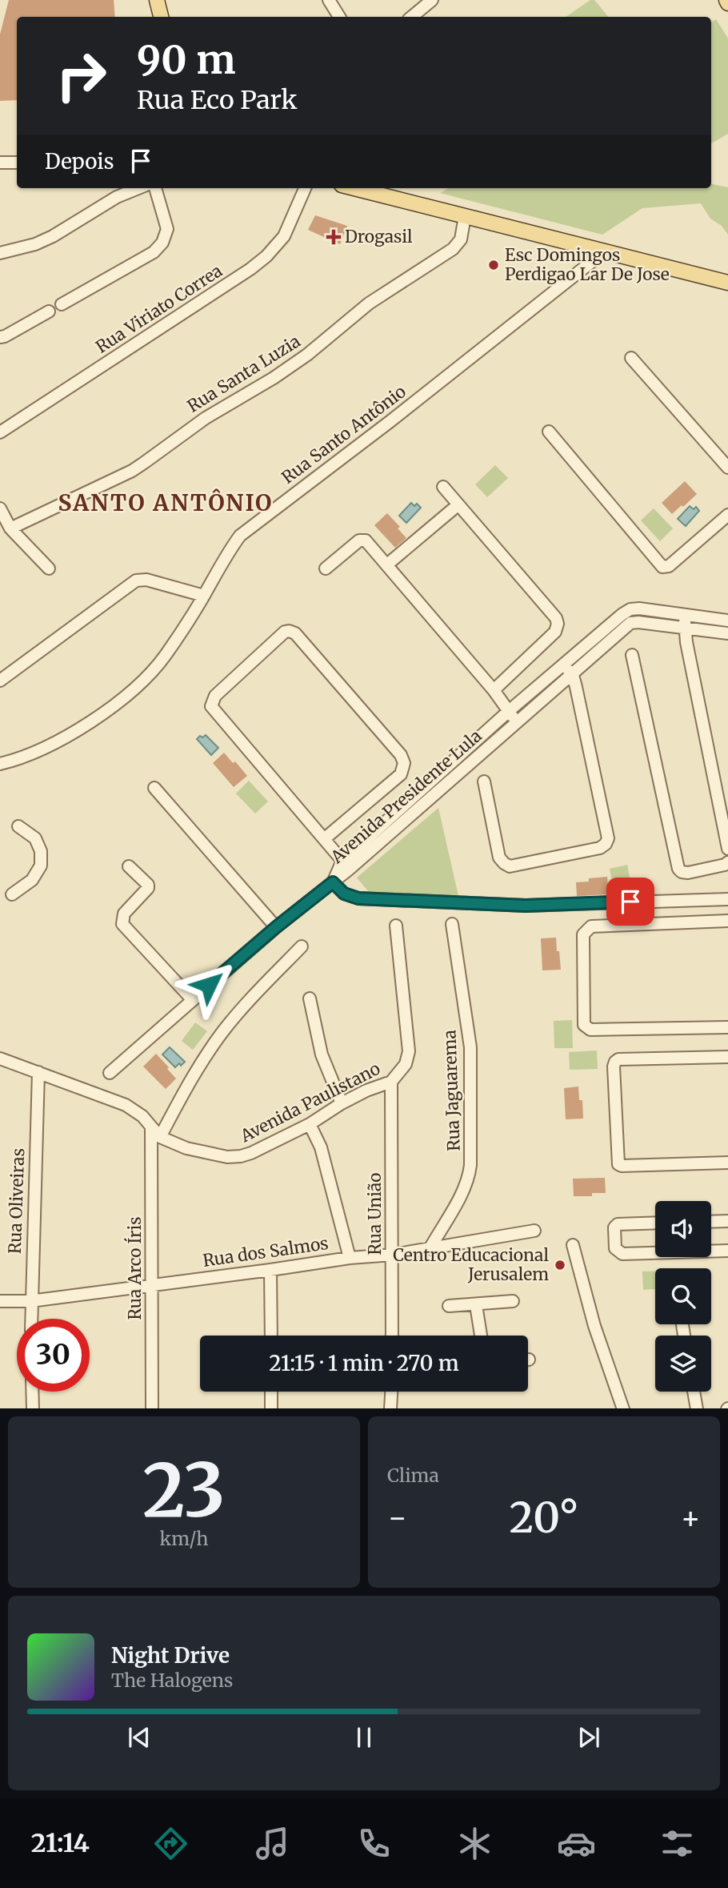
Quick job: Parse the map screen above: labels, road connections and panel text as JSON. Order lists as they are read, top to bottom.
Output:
{
  "streets": {
    "street": [
      "Rua Viriato Correa",
      "Rua Santa Luzia",
      "Rua Santo Antônio",
      "Avenida Presidente Lula",
      "Rua Jaguarema",
      "Avenida Paulistano",
      "Rua Oliveiras",
      "Rua União",
      "Rua dos Salmos",
      "Rua Arco Íris"
    ]
  },
  "crossings": [
    ["Rua Jaguarema", "Rua dos Salmos"],
    ["Avenida Paulistano", "Rua Oliveiras"],
    ["Avenida Paulistano", "Rua União"],
    ["Avenida Paulistano", "Rua Arco Íris"],
    ["Rua Oliveiras", "Rua dos Salmos"],
    ["Rua União", "Rua dos Salmos"],
    ["Rua dos Salmos", "Rua Arco Íris"]
  ],
  "districts": ["SANTO ANTÔNIO"],
  "places": {
    "health": ["Drogasil"],
    "other": ["Esc Domingos Perdigao Lar De Jose", "Centro Educacional Jerusalem"]
  },
  "page": {
    "turn": ["90 m", "Rua Eco Park"],
    "then": "Depois",
    "limit": "30",
    "trip": "21:15 · 1 min · 270 m",
    "tile": [
      ["23", "km/h"],
      "Clima"
    ],
    "heat": ["−", "20°", "+"],
    "song": ["Night Drive", "The Halogens"],
    "tabs": "21:14"
  }
}
